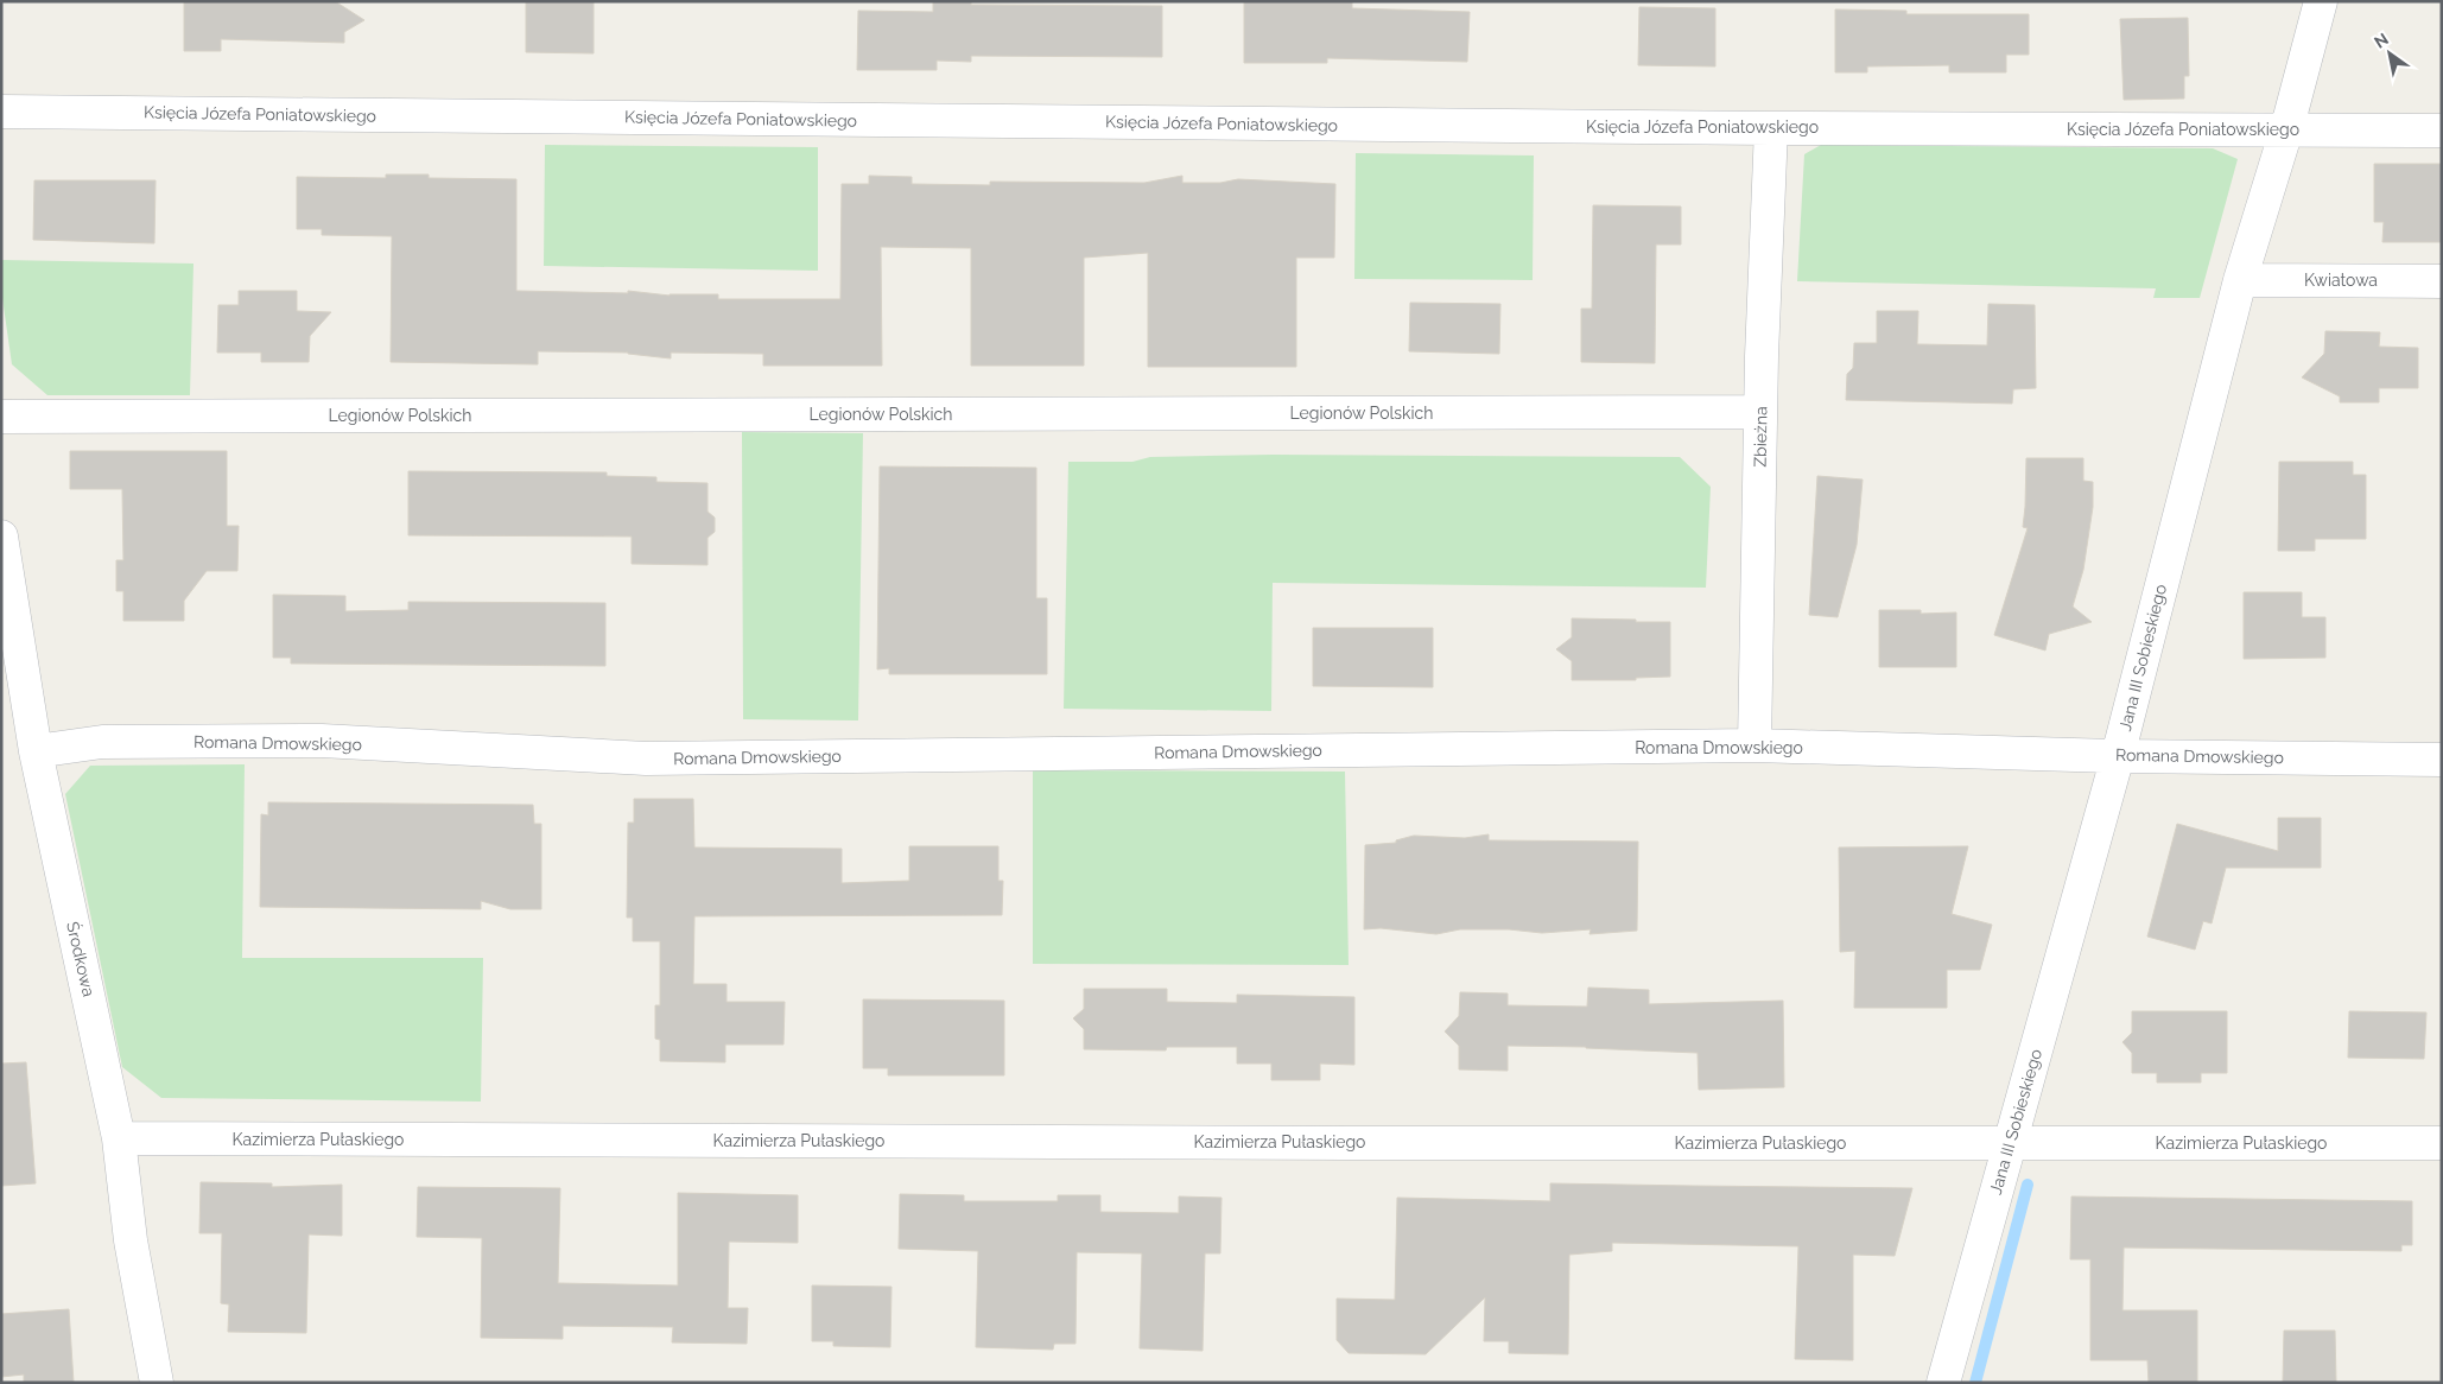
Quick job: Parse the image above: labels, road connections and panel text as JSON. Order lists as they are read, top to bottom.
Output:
{
  "streets": {
    "street": [
      "Księcia Józefa Poniatowskiego",
      "Kwiatowa",
      "Legionów Polskich",
      "Zbieżna",
      "Jana III Sobieskiego",
      "Romana Dmowskiego",
      "Środkowa",
      "Kazimierza Pułaskiego"
    ]
  },
  "crossings": [
    ["Księcia Józefa Poniatowskiego", "Zbieżna"],
    ["Księcia Józefa Poniatowskiego", "Jana III Sobieskiego"],
    ["Kwiatowa", "Jana III Sobieskiego"],
    ["Legionów Polskich", "Zbieżna"],
    ["Zbieżna", "Romana Dmowskiego"],
    ["Jana III Sobieskiego", "Romana Dmowskiego"],
    ["Jana III Sobieskiego", "Kazimierza Pułaskiego"],
    ["Romana Dmowskiego", "Środkowa"],
    ["Środkowa", "Kazimierza Pułaskiego"]
  ],
  "north": "top left"
}
